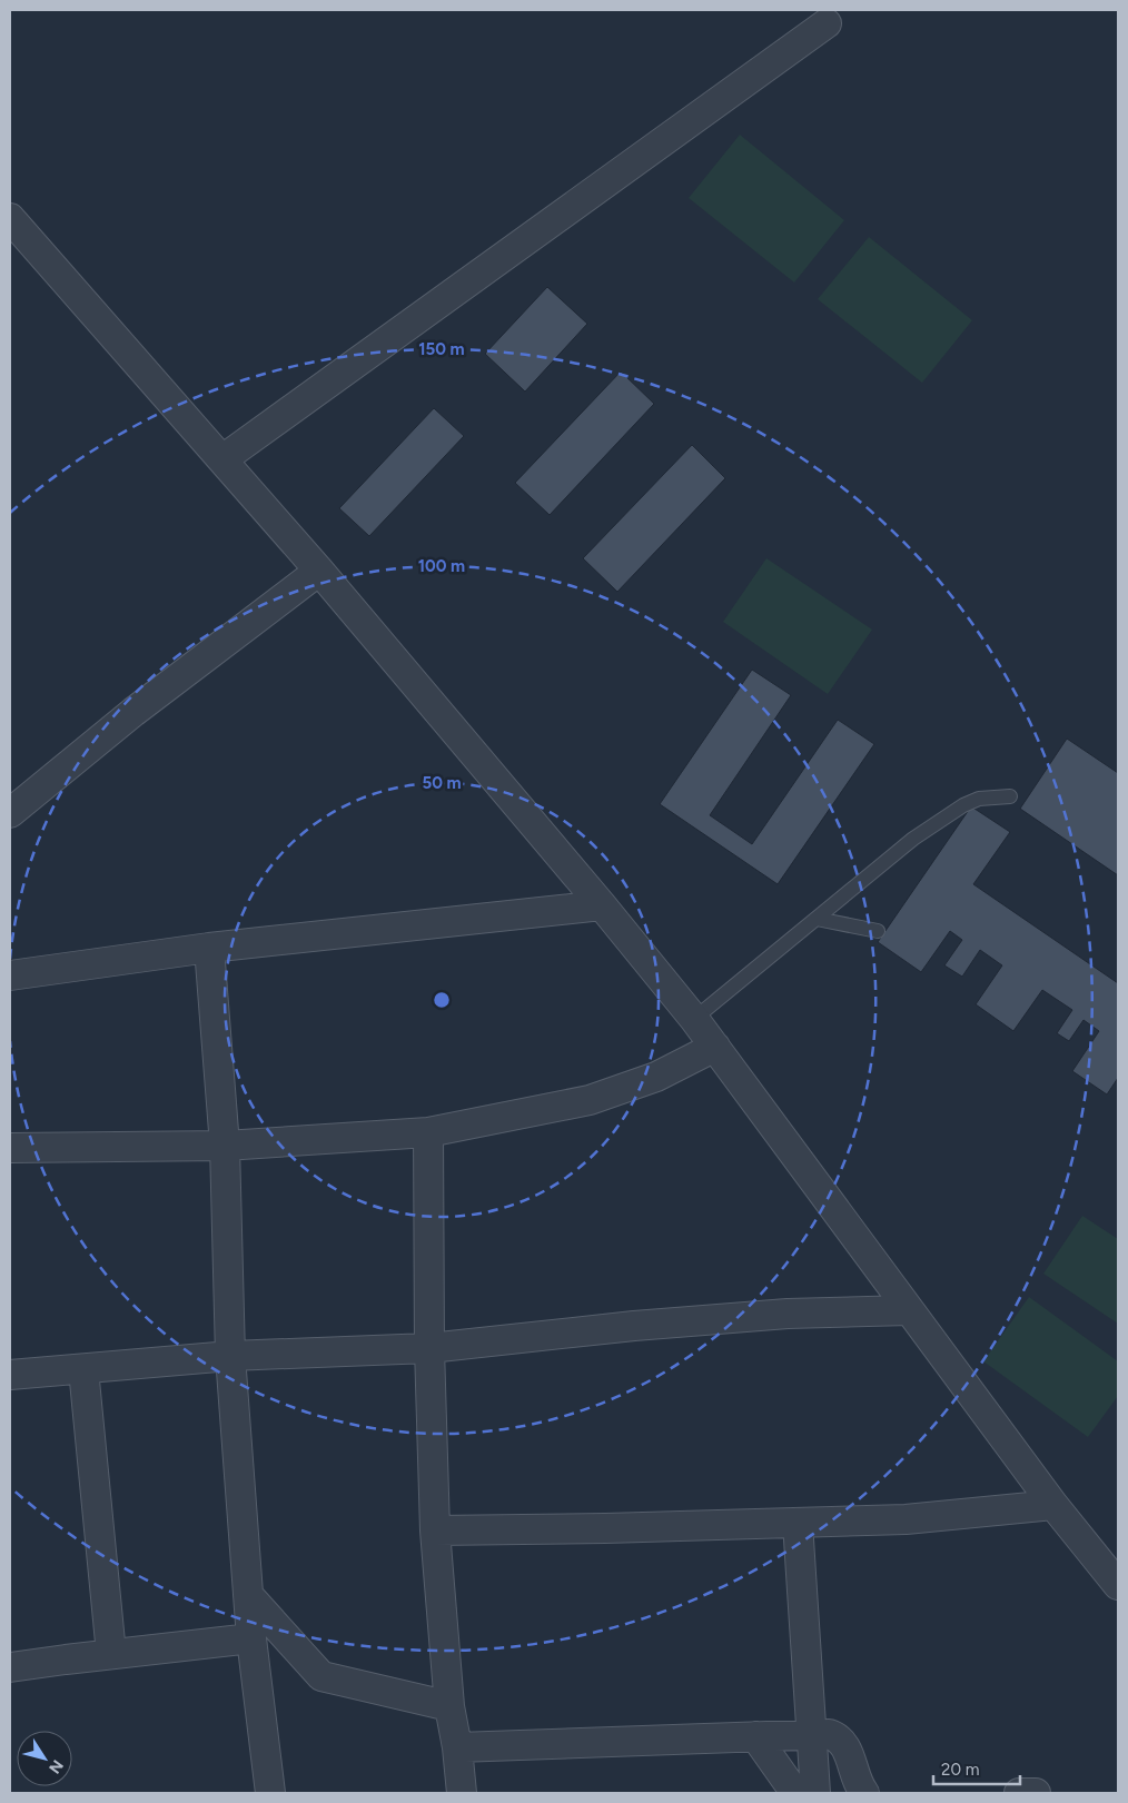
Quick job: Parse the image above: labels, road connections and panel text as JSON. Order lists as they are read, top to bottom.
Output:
{
  "scale_bar": "20 m",
  "north": "bottom right",
  "rings": ["150 m", "100 m", "50 m"]
}
